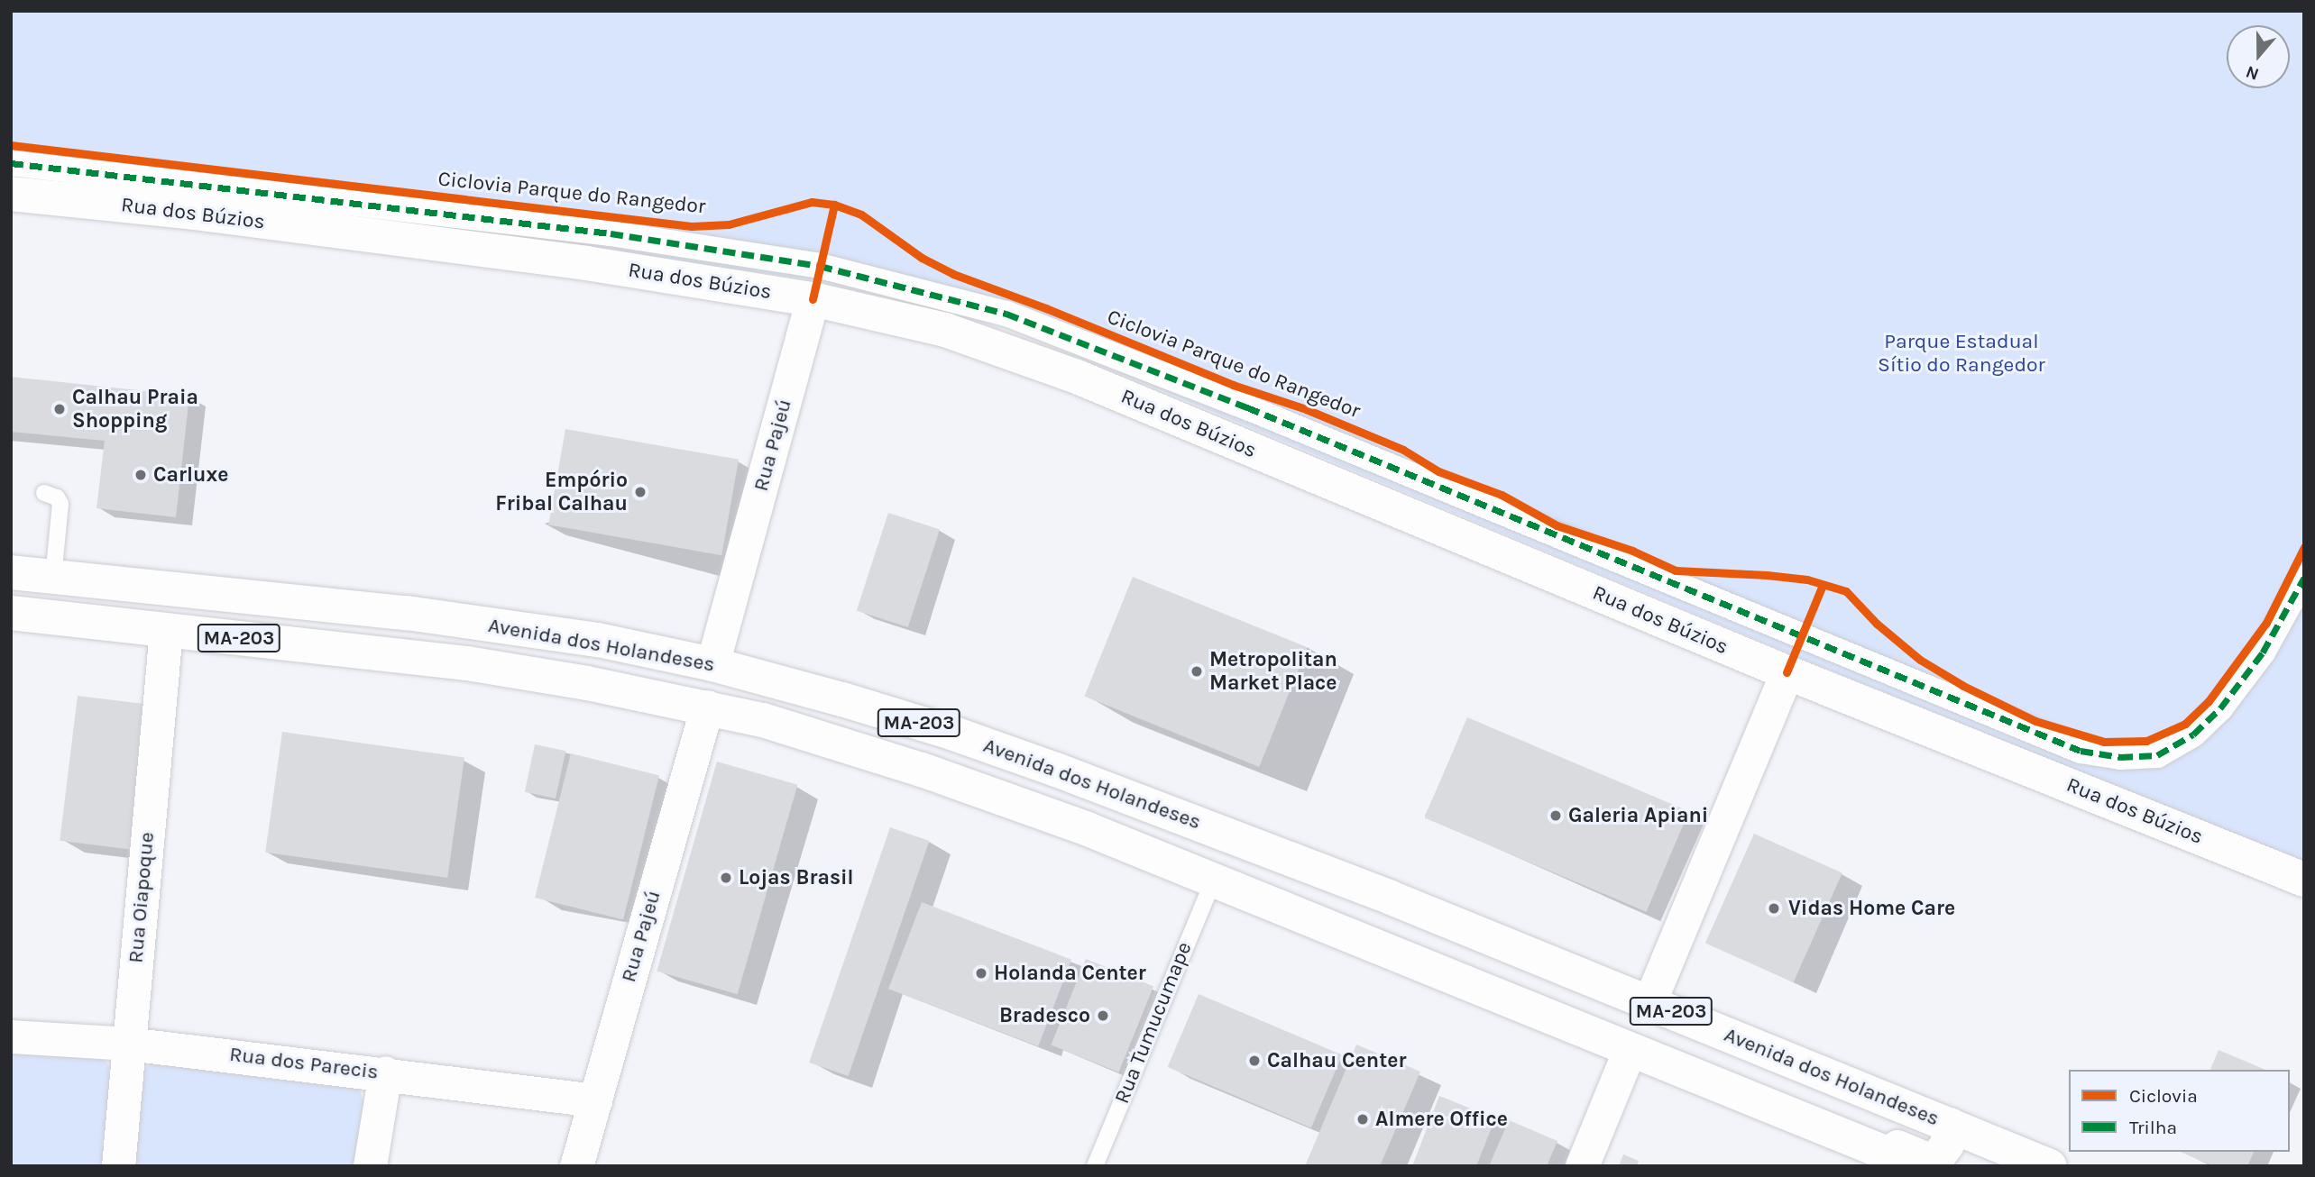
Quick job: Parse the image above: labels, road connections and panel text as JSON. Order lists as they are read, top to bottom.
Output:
{
  "streets": {
    "main road": ["Rua dos Búzios", "MA-203", "Avenida dos Holandeses"],
    "street": ["Rua Pajeú", "Rua Oiapoque", "Rua dos Parecis"],
    "lane": ["Rua Tumucumape"],
    "cycle path": ["Ciclovia Parque do Rangedor"]
  },
  "crossings": [
    ["Rua dos Búzios", "Rua Pajeú"],
    ["Rua Pajeú", "Avenida dos Holandeses"],
    ["Rua Pajeú", "Rua dos Parecis"],
    ["Avenida dos Holandeses", "Rua Oiapoque"],
    ["Avenida dos Holandeses", "Rua Tumucumape"],
    ["Rua Oiapoque", "Rua dos Parecis"]
  ],
  "parks": ["Parque Estadual Sítio do Rangedor"],
  "places": [
    "Calhau Praia Shopping",
    "Carluxe",
    "Empório Fribal Calhau",
    "Metropolitan Market Place",
    "Galeria Apiani",
    "Lojas Brasil",
    "Vidas Home Care",
    "Holanda Center",
    "Bradesco",
    "Calhau Center",
    "Almere Office"
  ],
  "legend": ["Ciclovia", "Trilha"],
  "north": "bottom"
}
